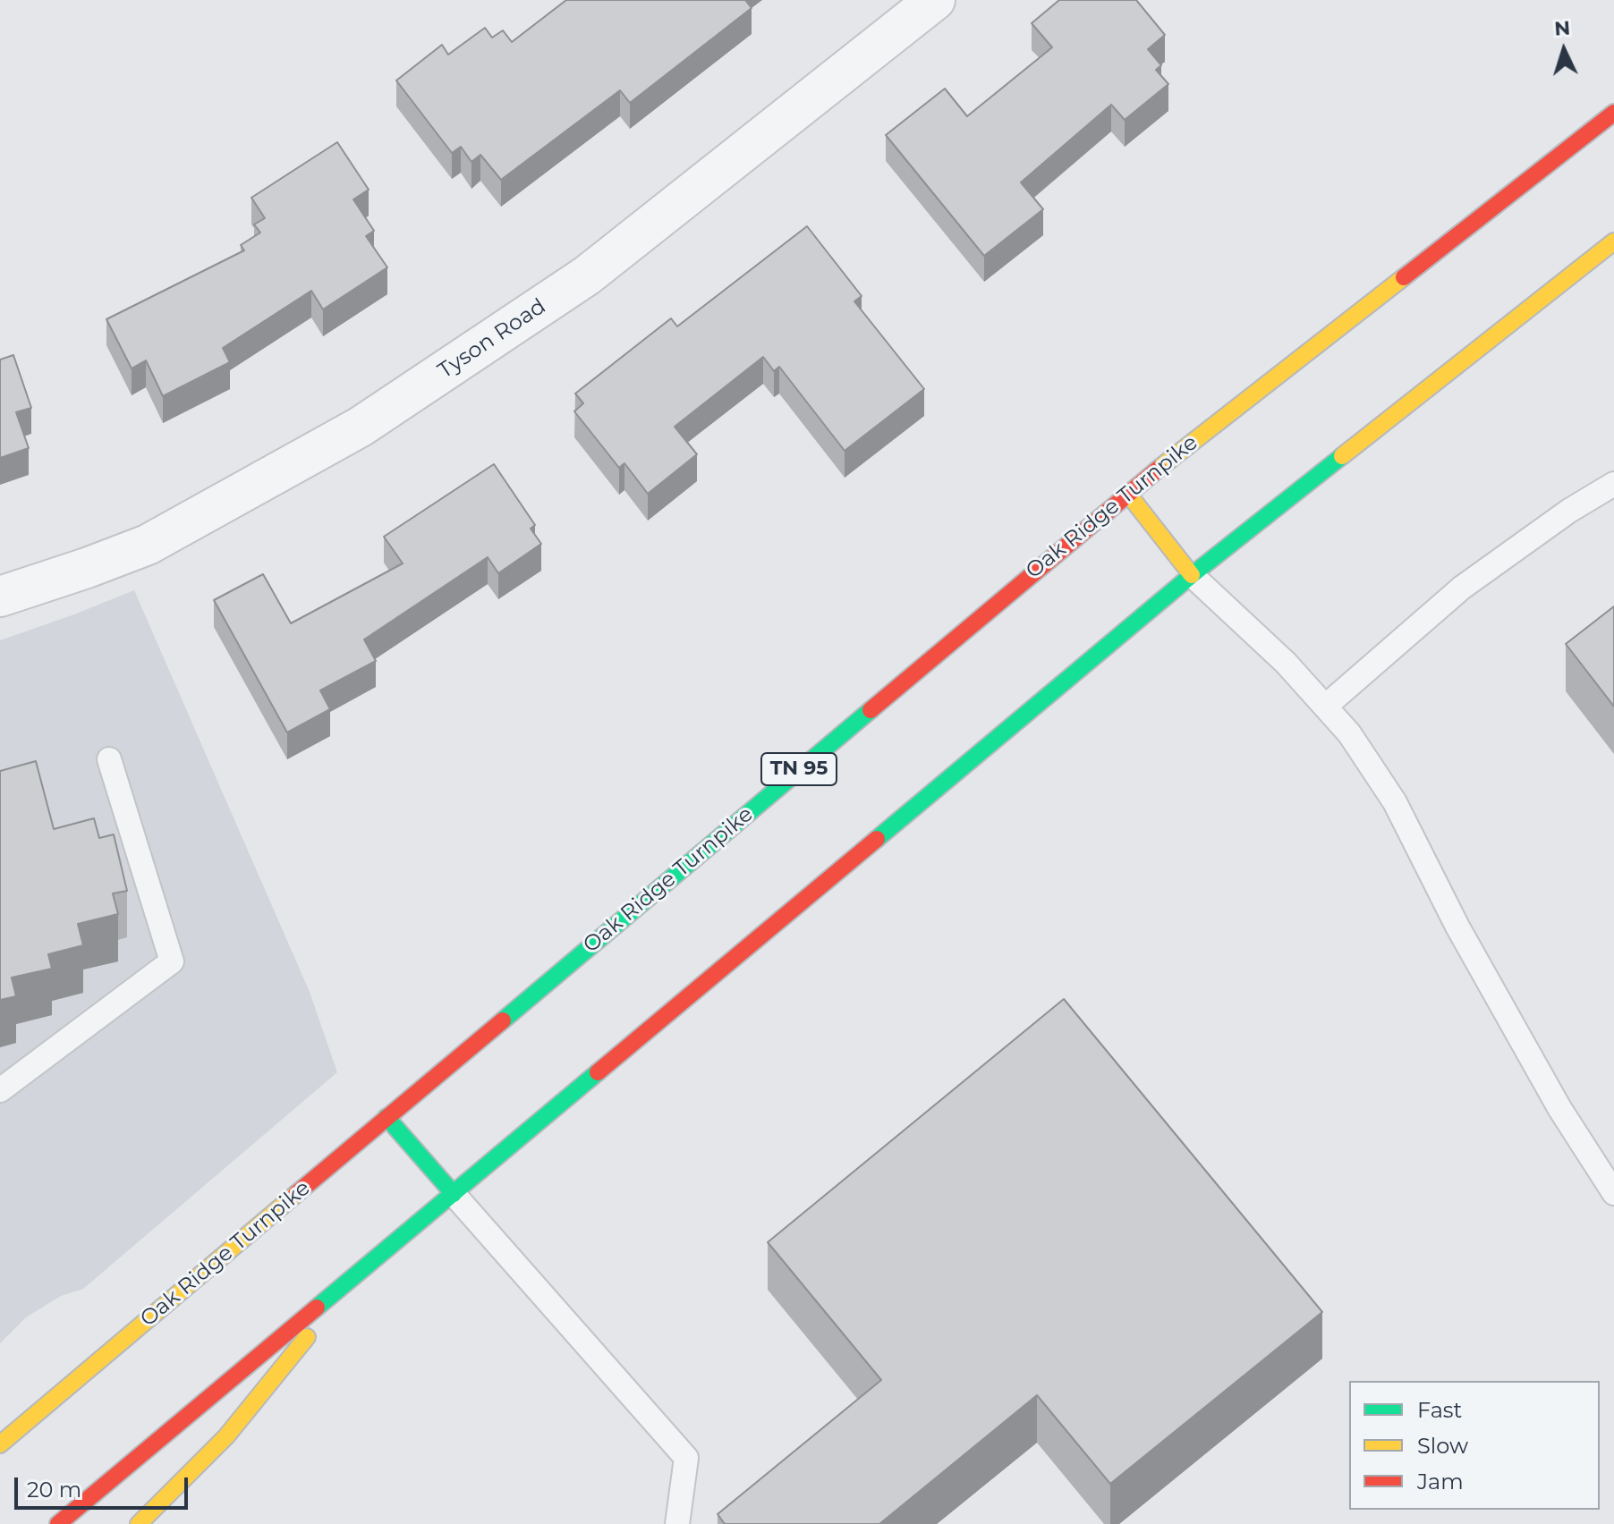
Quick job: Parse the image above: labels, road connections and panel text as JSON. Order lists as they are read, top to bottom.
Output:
{
  "streets": {
    "highway": ["Oak Ridge Turnpike", "TN 95"],
    "street": ["Tyson Road"]
  },
  "legend": ["Fast", "Slow", "Jam"],
  "scale_bar": "20 m",
  "north": "top"
}
